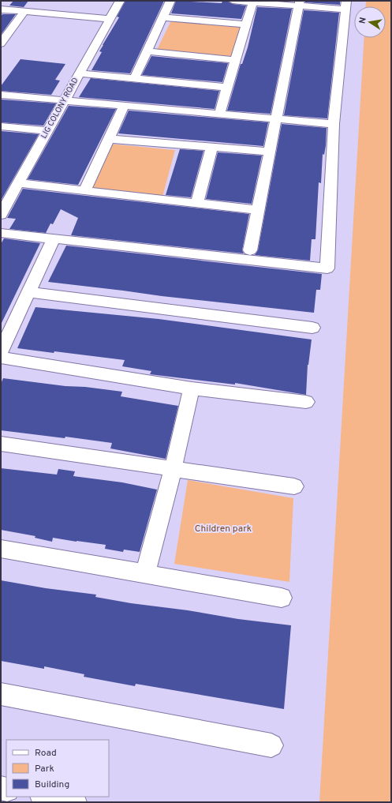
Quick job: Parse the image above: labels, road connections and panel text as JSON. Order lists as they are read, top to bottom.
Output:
{
  "streets": {
    "street": ["LIG COLONY ROAD"]
  },
  "parks": ["Children park"],
  "legend": ["Road", "Park", "Building"],
  "north": "left"
}
